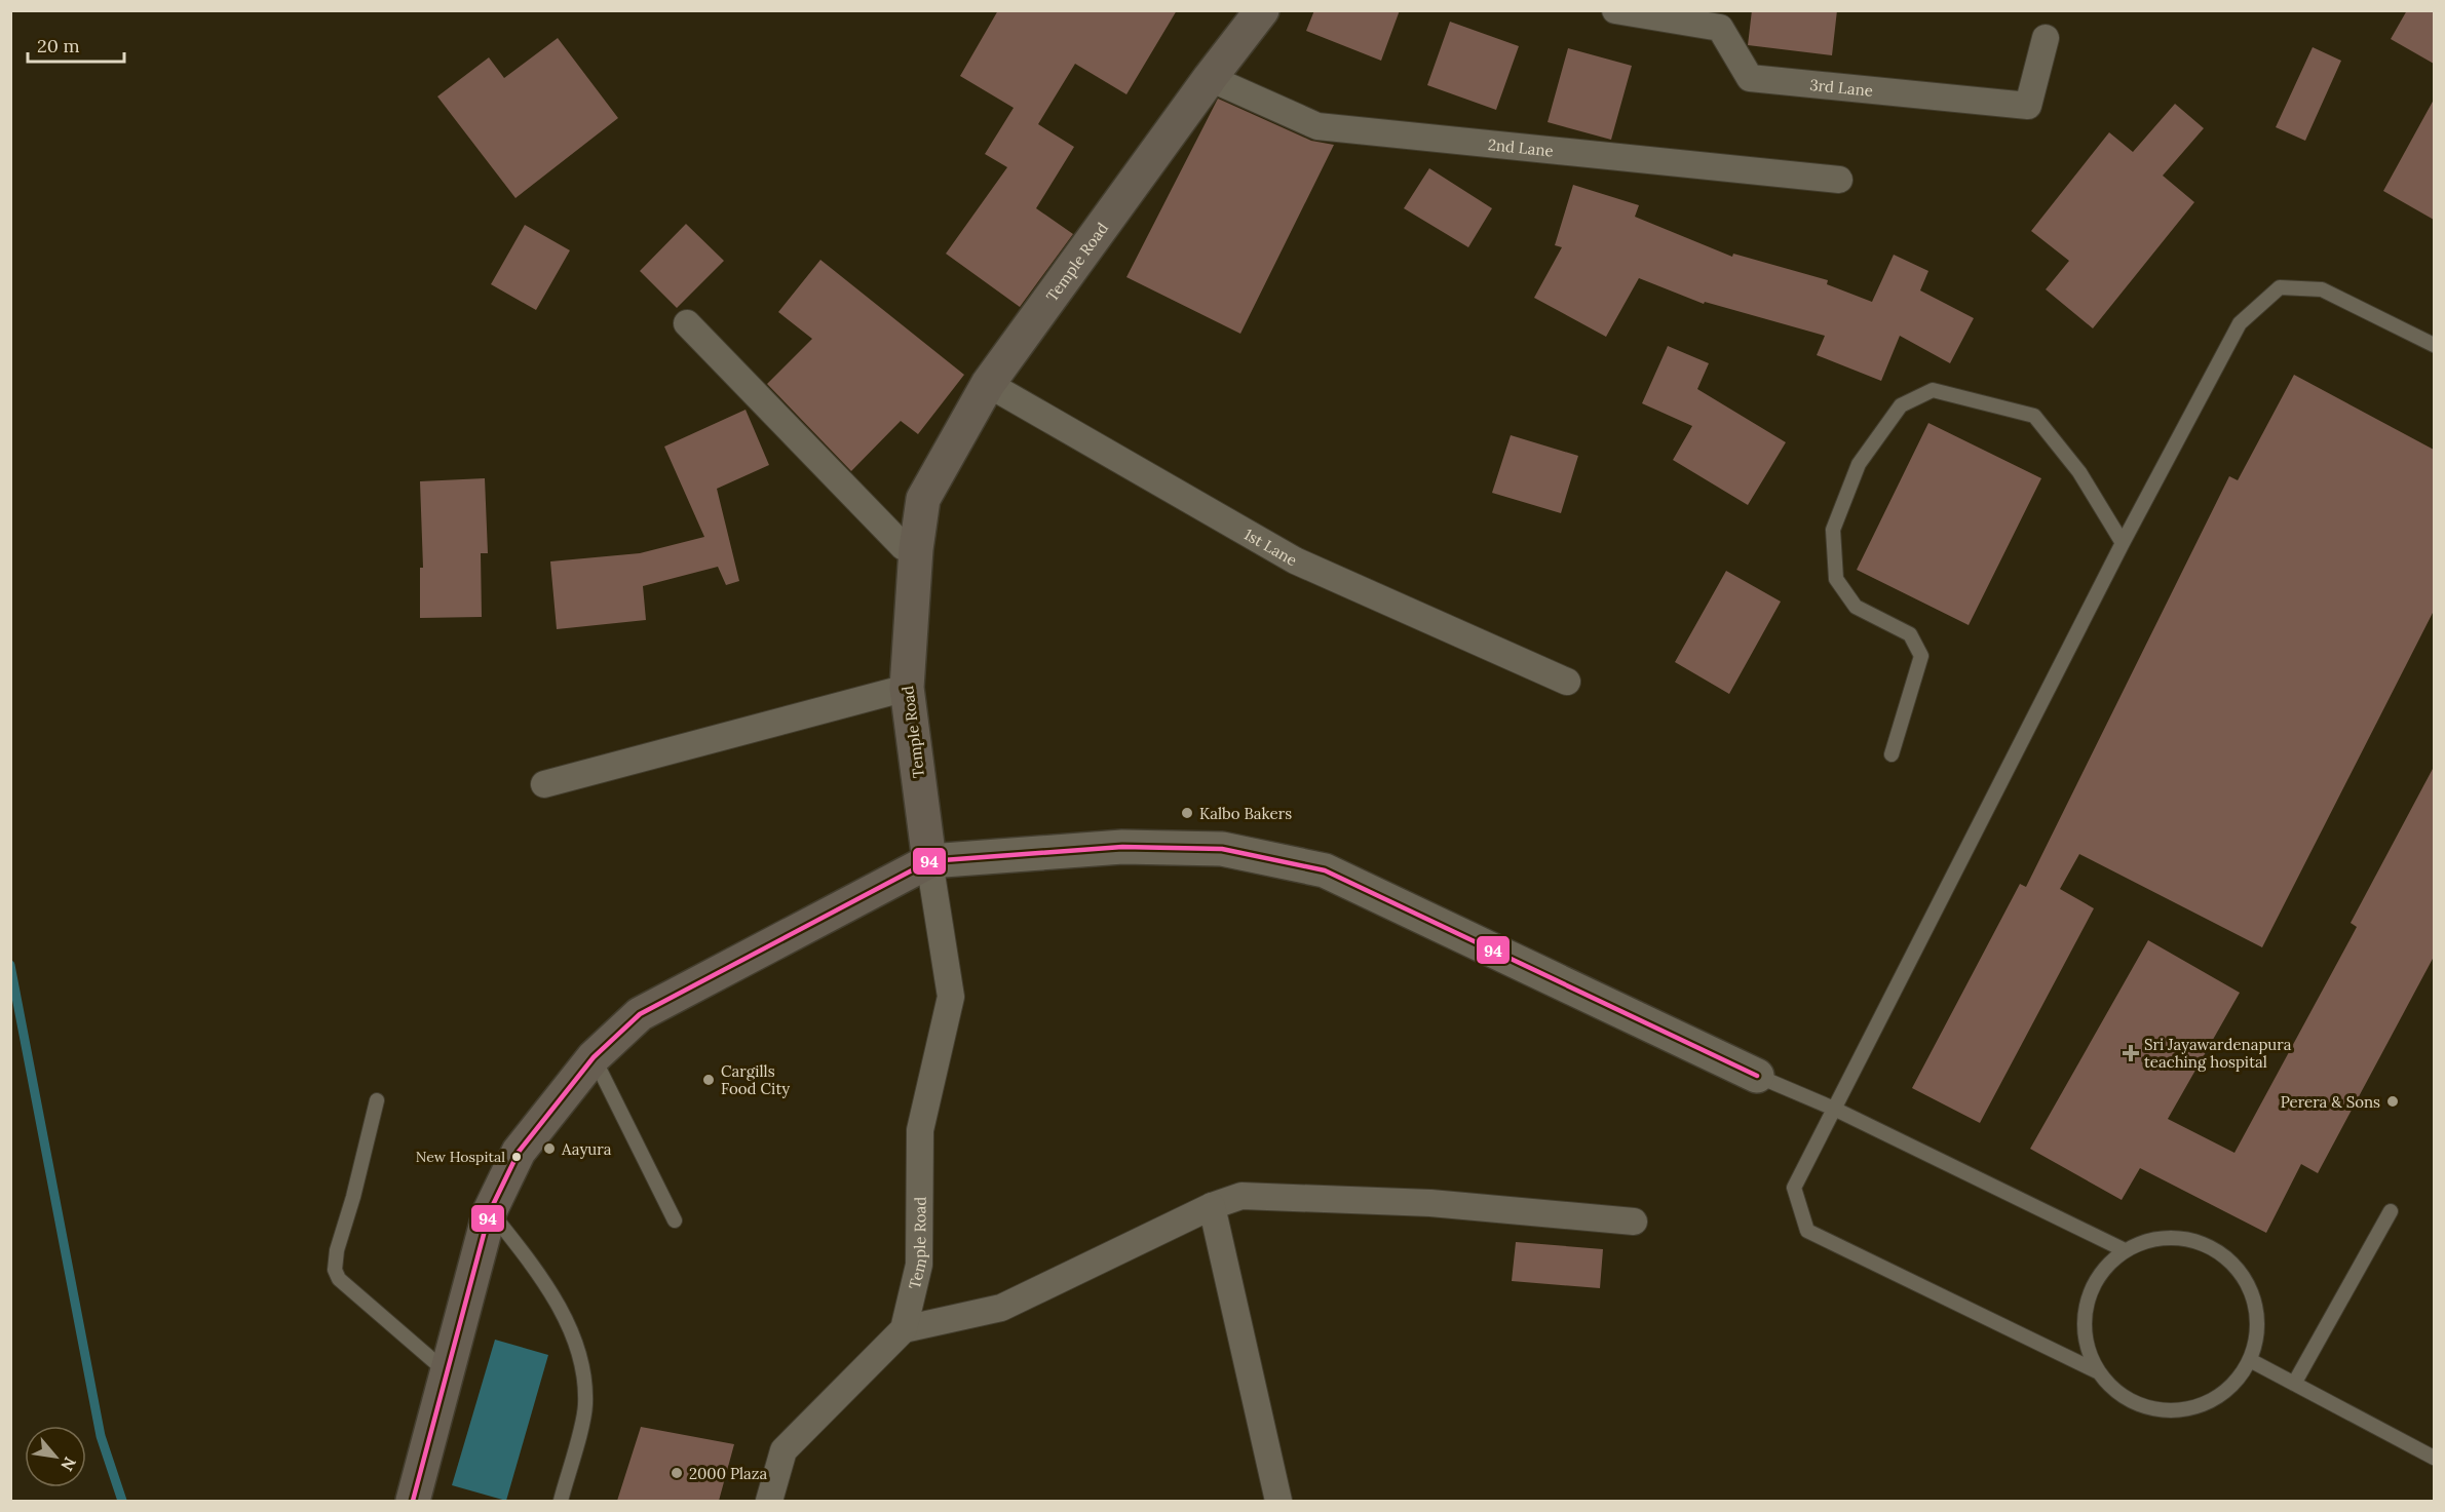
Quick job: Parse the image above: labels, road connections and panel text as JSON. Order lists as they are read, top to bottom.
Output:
{
  "streets": {
    "main road": ["Temple Road"],
    "street": ["3rd Lane", "2nd Lane", "1st Lane"]
  },
  "crossings": [
    ["2nd Lane", "Temple Road"],
    ["Temple Road", "1st Lane"]
  ],
  "places": {
    "other": [
      "Kalbo Bakers",
      "Cargills Food City",
      "Perera & Sons",
      "Aayura",
      "New Hospital",
      "2000 Plaza"
    ],
    "health": ["Sri Jayawardenapura teaching hospital"]
  },
  "lines": ["transit line 94"],
  "scale_bar": "20 m",
  "north": "bottom right"
}
